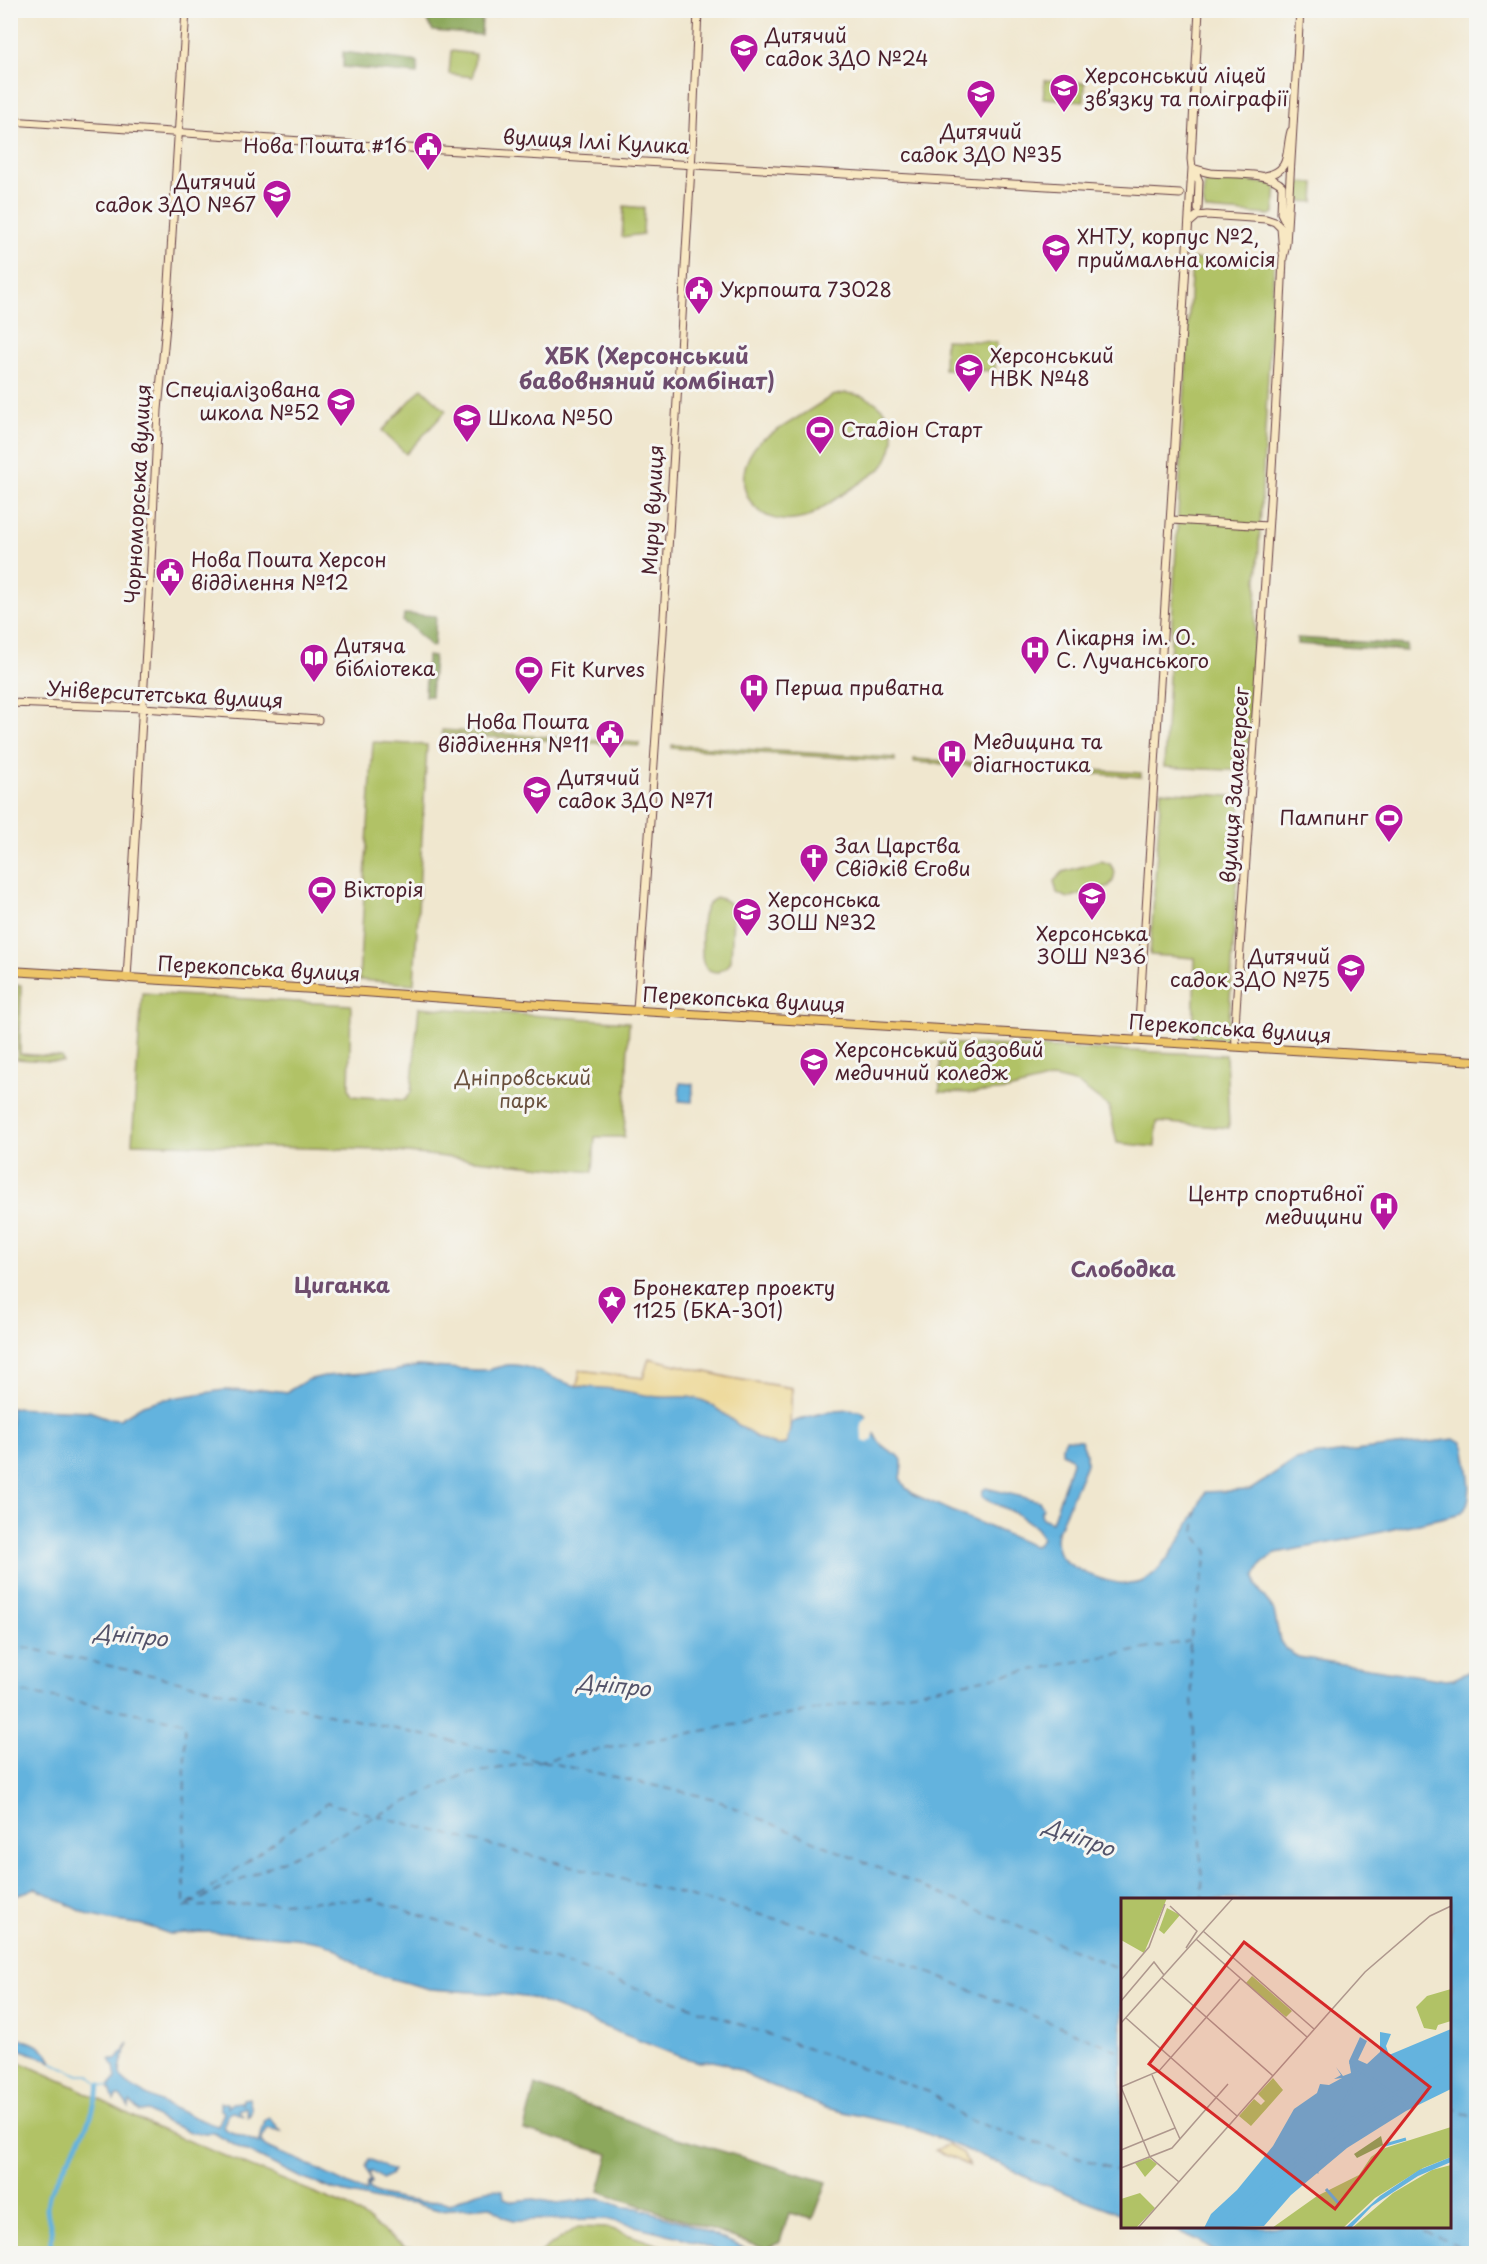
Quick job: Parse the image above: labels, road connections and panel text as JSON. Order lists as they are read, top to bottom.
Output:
{
  "streets": {
    "main road": ["Перекопська вулиця"],
    "street": [
      "вулиця Іллі Кулика",
      "Чорноморська вулиця",
      "Миру вулиця",
      "Університетська вулиця",
      "вулиця Залаегерсег"
    ]
  },
  "crossings": [
    ["вулиця Іллі Кулика", "Чорноморська вулиця"],
    ["вулиця Іллі Кулика", "Миру вулиця"],
    ["Чорноморська вулиця", "Університетська вулиця"],
    ["Чорноморська вулиця", "Перекопська вулиця"],
    ["Миру вулиця", "Перекопська вулиця"],
    ["вулиця Залаегерсег", "Перекопська вулиця"]
  ],
  "districts": ["ХБК (Херсонський бавовняний комбінат)", "Слободка", "Циганка"],
  "water": ["Дніпро"],
  "parks": ["Дніпровський парк"],
  "places": {
    "school or university": [
      "Дитячий садок ЗДО №24",
      "Херсонський ліцей зв’язку та поліграфії",
      "Дитячий садок ЗДО №35",
      "Дитячий садок ЗДО №67",
      "ХНТУ, корпус №2, приймальна комісія",
      "Херсонський НВК №48",
      "Спеціалізована школа №52",
      "Школа №50",
      "Дитячий садок ЗДО №71",
      "Херсонська ЗОШ №36",
      "Херсонська ЗОШ №32",
      "Дитячий садок ЗДО №75",
      "Херсонський базовий медичний коледж"
    ],
    "public building": [
      "Нова Пошта #16",
      "Укрпошта 73028",
      "Нова Пошта Херсон відділення №12",
      "Нова Пошта відділення №11"
    ],
    "sports": [
      "Стадіон Старт",
      "Fit Kurves",
      "Пампинг",
      "Вікторія"
    ],
    "hospital": [
      "Лікарня ім. О. С. Лучанського",
      "Перша приватна",
      "Медицина та діагностика",
      "Центр спортивної медицини"
    ],
    "library": ["Дитяча бібліотека"],
    "church": ["Зал Царства Свідків Єгови"],
    "place": ["Бронекатер проекту 1125 (БКА-301)"]
  }
}
